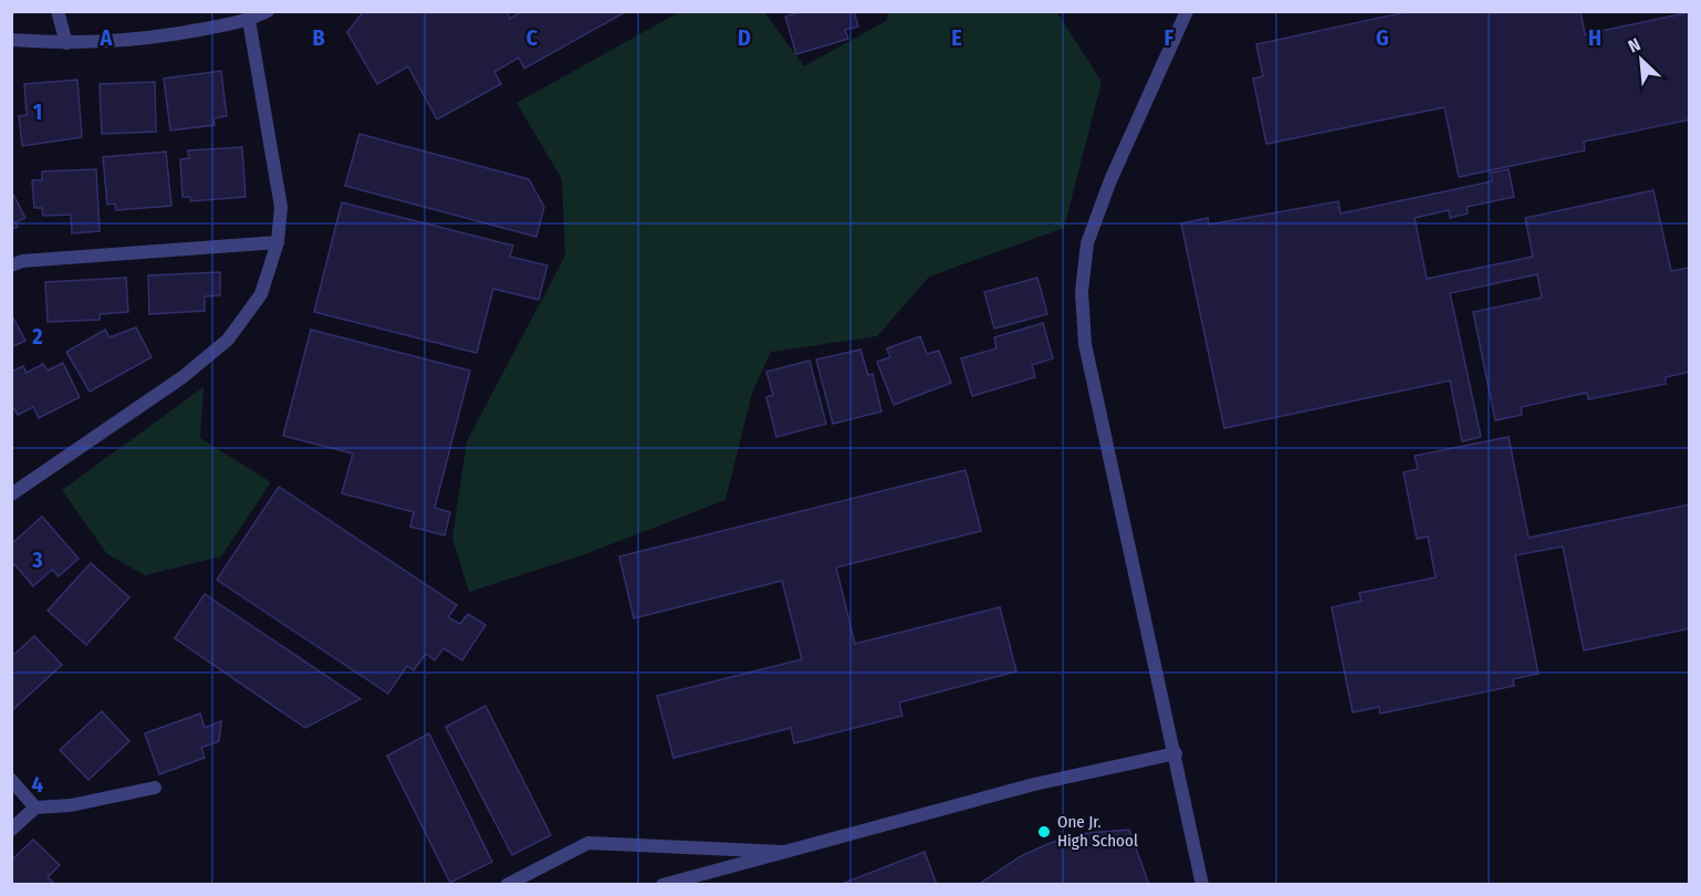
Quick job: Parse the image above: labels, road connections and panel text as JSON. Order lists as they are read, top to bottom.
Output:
{
  "places": ["One Jr. High School"],
  "north": "top left",
  "grid": {
    "columns": [
      "A",
      "B",
      "C",
      "D",
      "E",
      "F",
      "G",
      "H"
    ],
    "rows": [
      "1",
      "2",
      "3",
      "4"
    ]
  }
}
